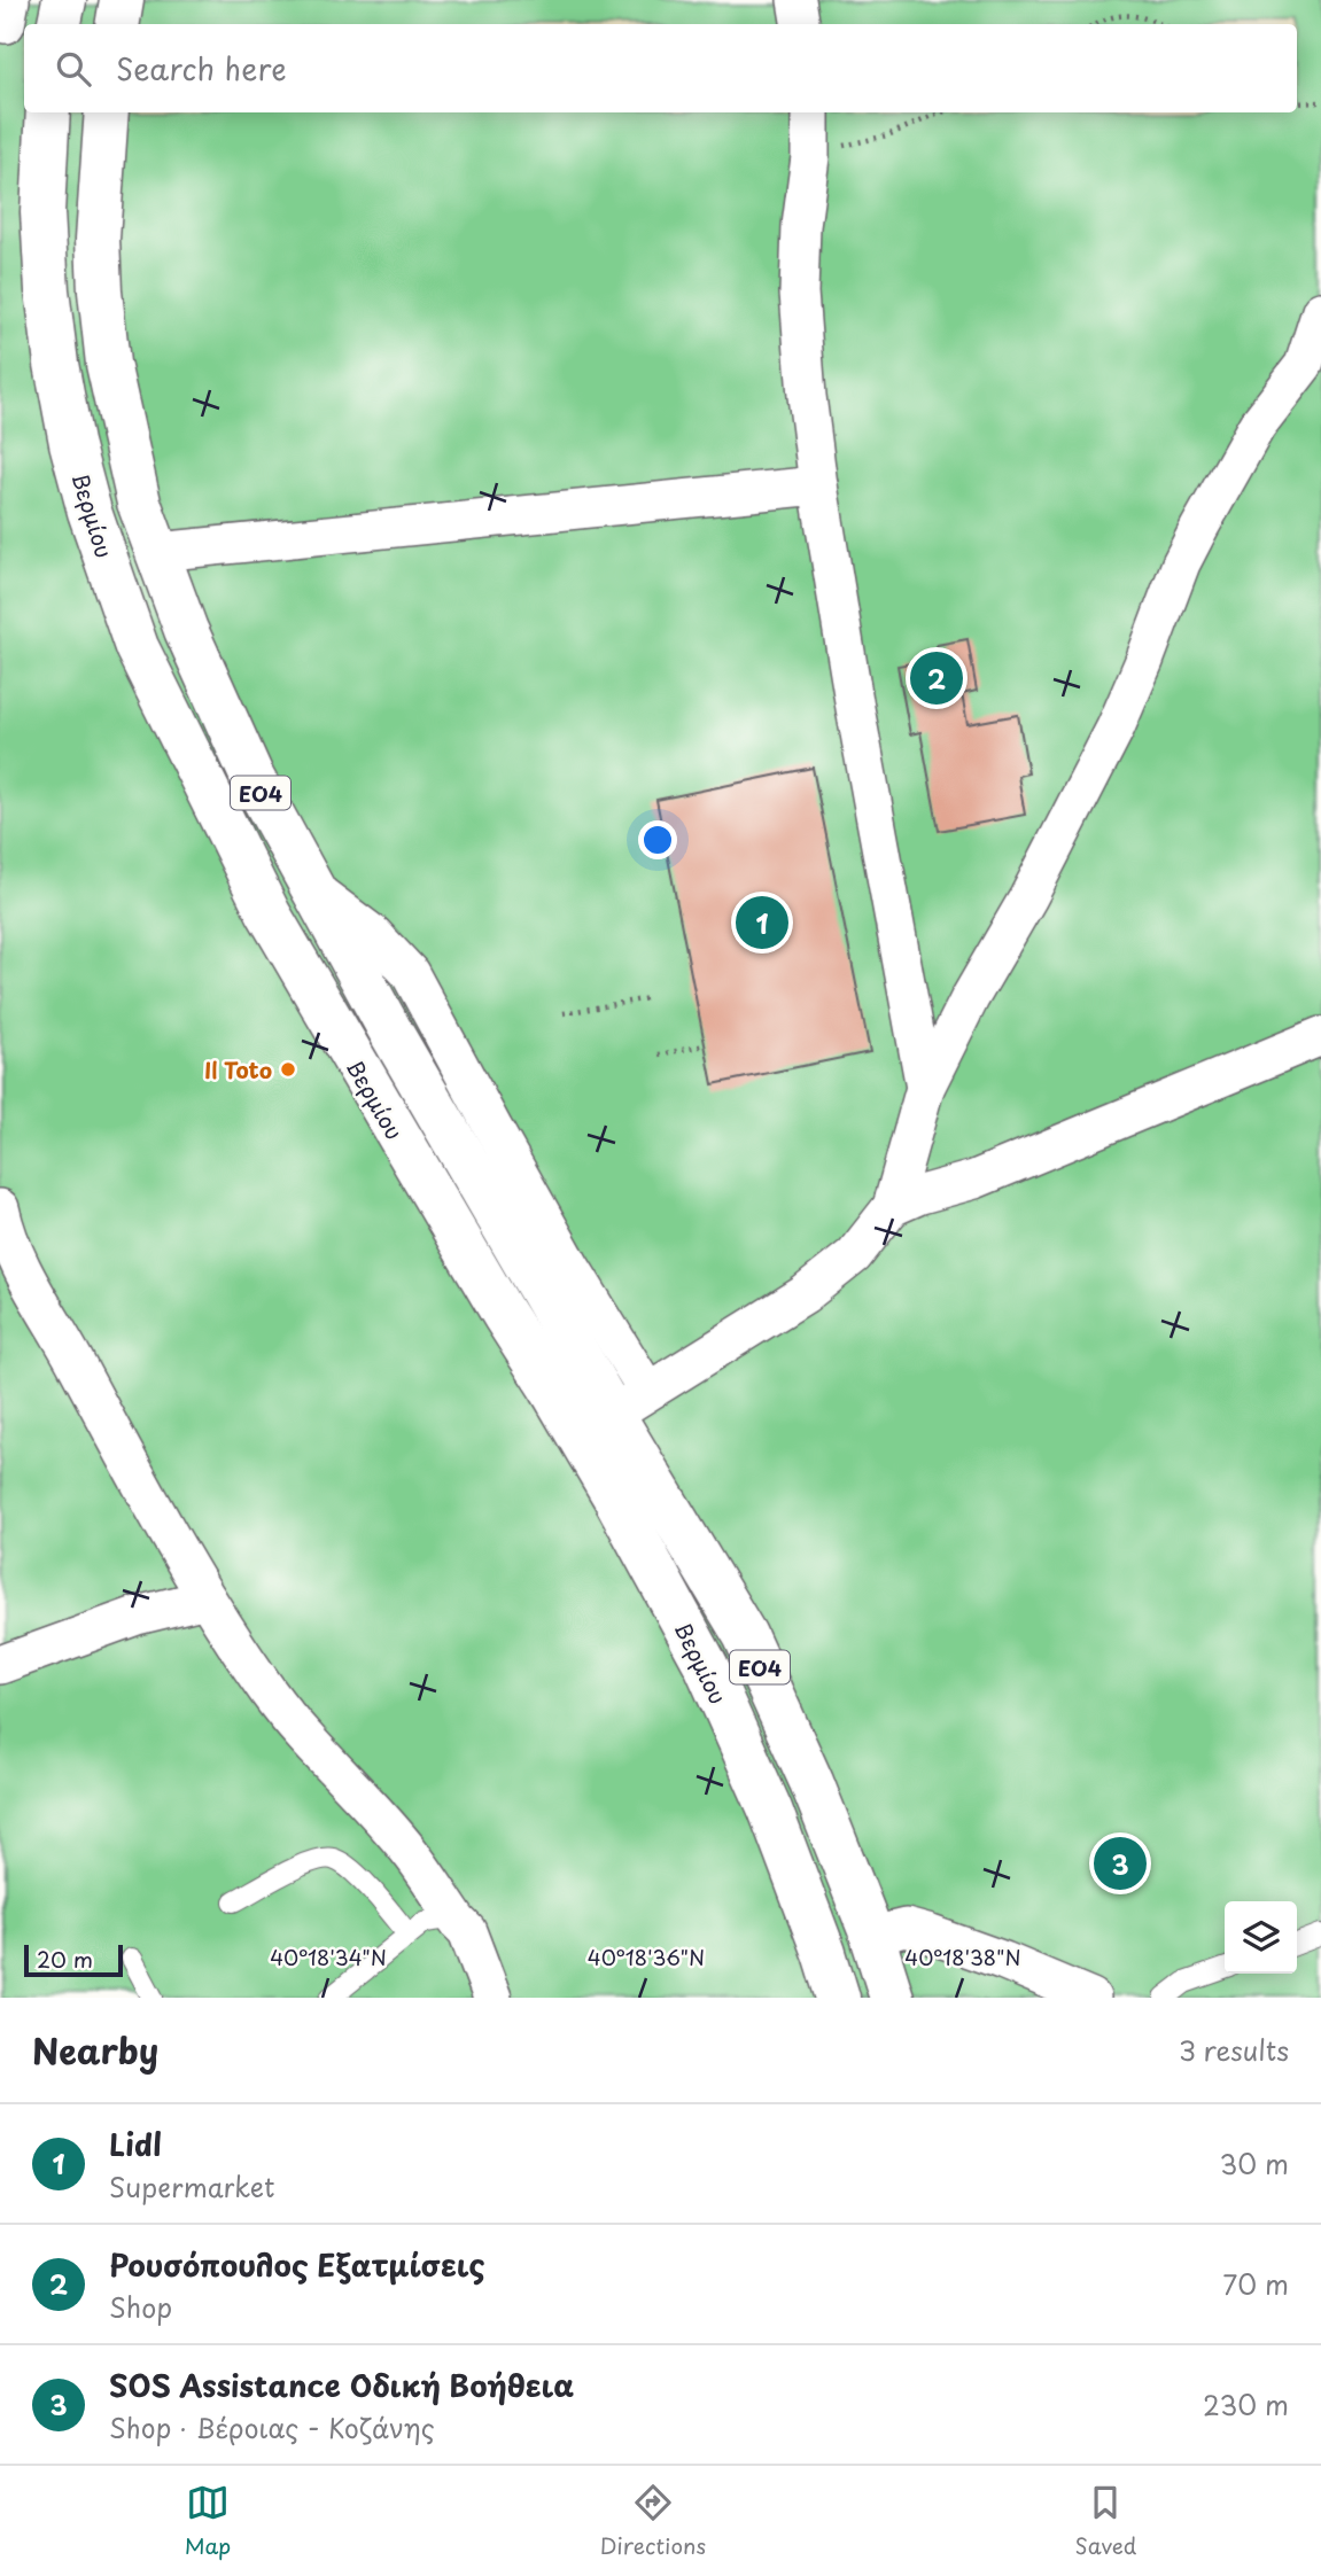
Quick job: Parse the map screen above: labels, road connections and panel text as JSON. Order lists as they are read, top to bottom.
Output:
{
  "streets": {
    "main road": ["Βερμίου", "ΕΟ4"]
  },
  "crossings": [
    ["Βερμίου", "ΕΟ4"]
  ],
  "places": ["Il Toto"],
  "scale_bar": "20 m",
  "page": {
    "search": "Search here",
    "pins": ["2", "1", "3"],
    "scale": "20 m",
    "heading": ["Nearby", "3 results"],
    "list": [
      {
        "mark": "1",
        "name": "Lidl",
        "note": "Supermarket",
        "value": "30 m"
      },
      {
        "mark": "2",
        "name": "Ρουσόπουλος Εξατμίσεις",
        "note": "Shop",
        "value": "70 m"
      },
      {
        "mark": "3",
        "name": "SOS Assistance Οδική Βοήθεια",
        "note": "Shop · Βέροιας - Κοζάνης",
        "value": "230 m"
      }
    ],
    "nav": ["Map", "Directions", "Saved"]
  },
  "coordinates": ["40°18'34\"N", "40°18'36\"N", "40°18'38\"N"]
}
